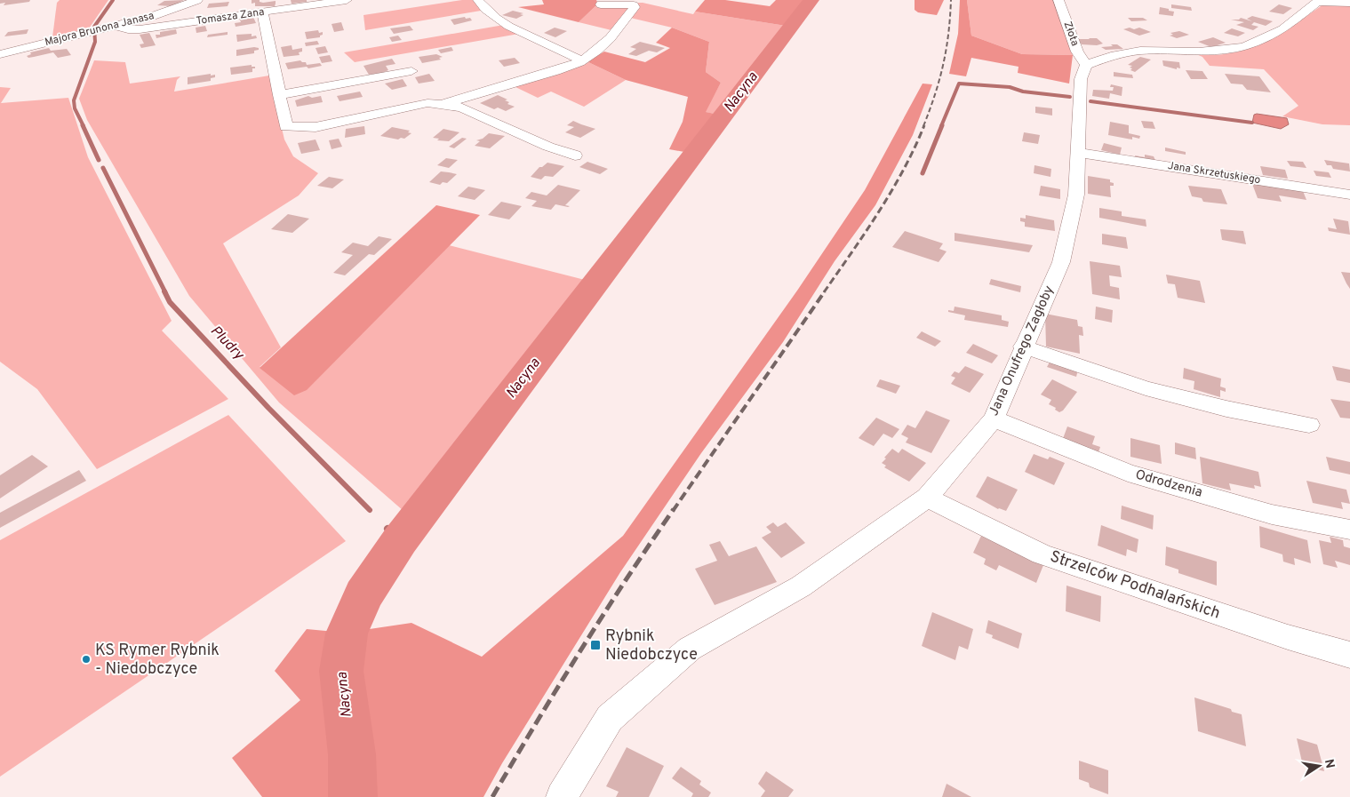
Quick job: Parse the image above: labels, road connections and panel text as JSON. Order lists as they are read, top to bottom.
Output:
{
  "streets": {
    "street": [
      "Tomasza Zana",
      "Majora Brunona Janasa",
      "Złota",
      "Jana Skrzetuskiego",
      "Jana Onufrego Zagłoby",
      "Odrodzenia",
      "Strzelców Podhalańskich"
    ]
  },
  "crossings": [
    ["Tomasza Zana", "Majora Brunona Janasa"],
    ["Złota", "Jana Onufrego Zagłoby"],
    ["Jana Skrzetuskiego", "Jana Onufrego Zagłoby"],
    ["Jana Onufrego Zagłoby", "Odrodzenia"],
    ["Jana Onufrego Zagłoby", "Strzelców Podhalańskich"]
  ],
  "water": ["Nacyna", "Pludry"],
  "places": {
    "transit": ["Rybnik Niedobczyce"],
    "other": ["KS Rymer Rybnik - Niedobczyce"]
  },
  "north": "right"
}
